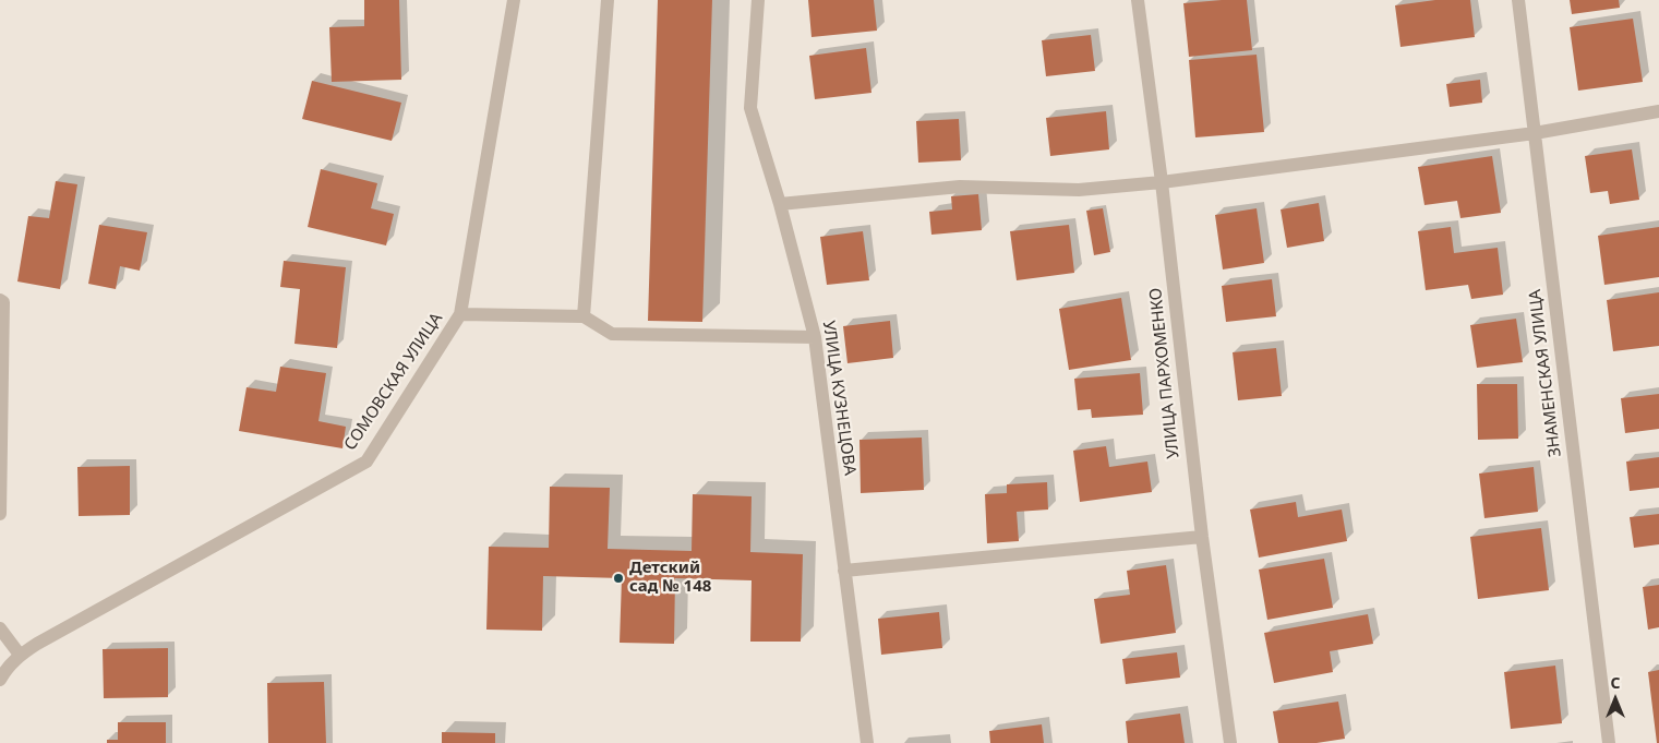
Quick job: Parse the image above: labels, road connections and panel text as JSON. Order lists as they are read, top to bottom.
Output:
{
  "streets": {
    "street": [
      "УЛИЦА ПАРХОМЕНКО",
      "ЗНАМЕНСКАЯ УЛИЦА",
      "СОМОВСКАЯ УЛИЦА",
      "УЛИЦА КУЗНЕЦОВА"
    ]
  },
  "places": ["Детский сад № 148"],
  "north": "top"
}
